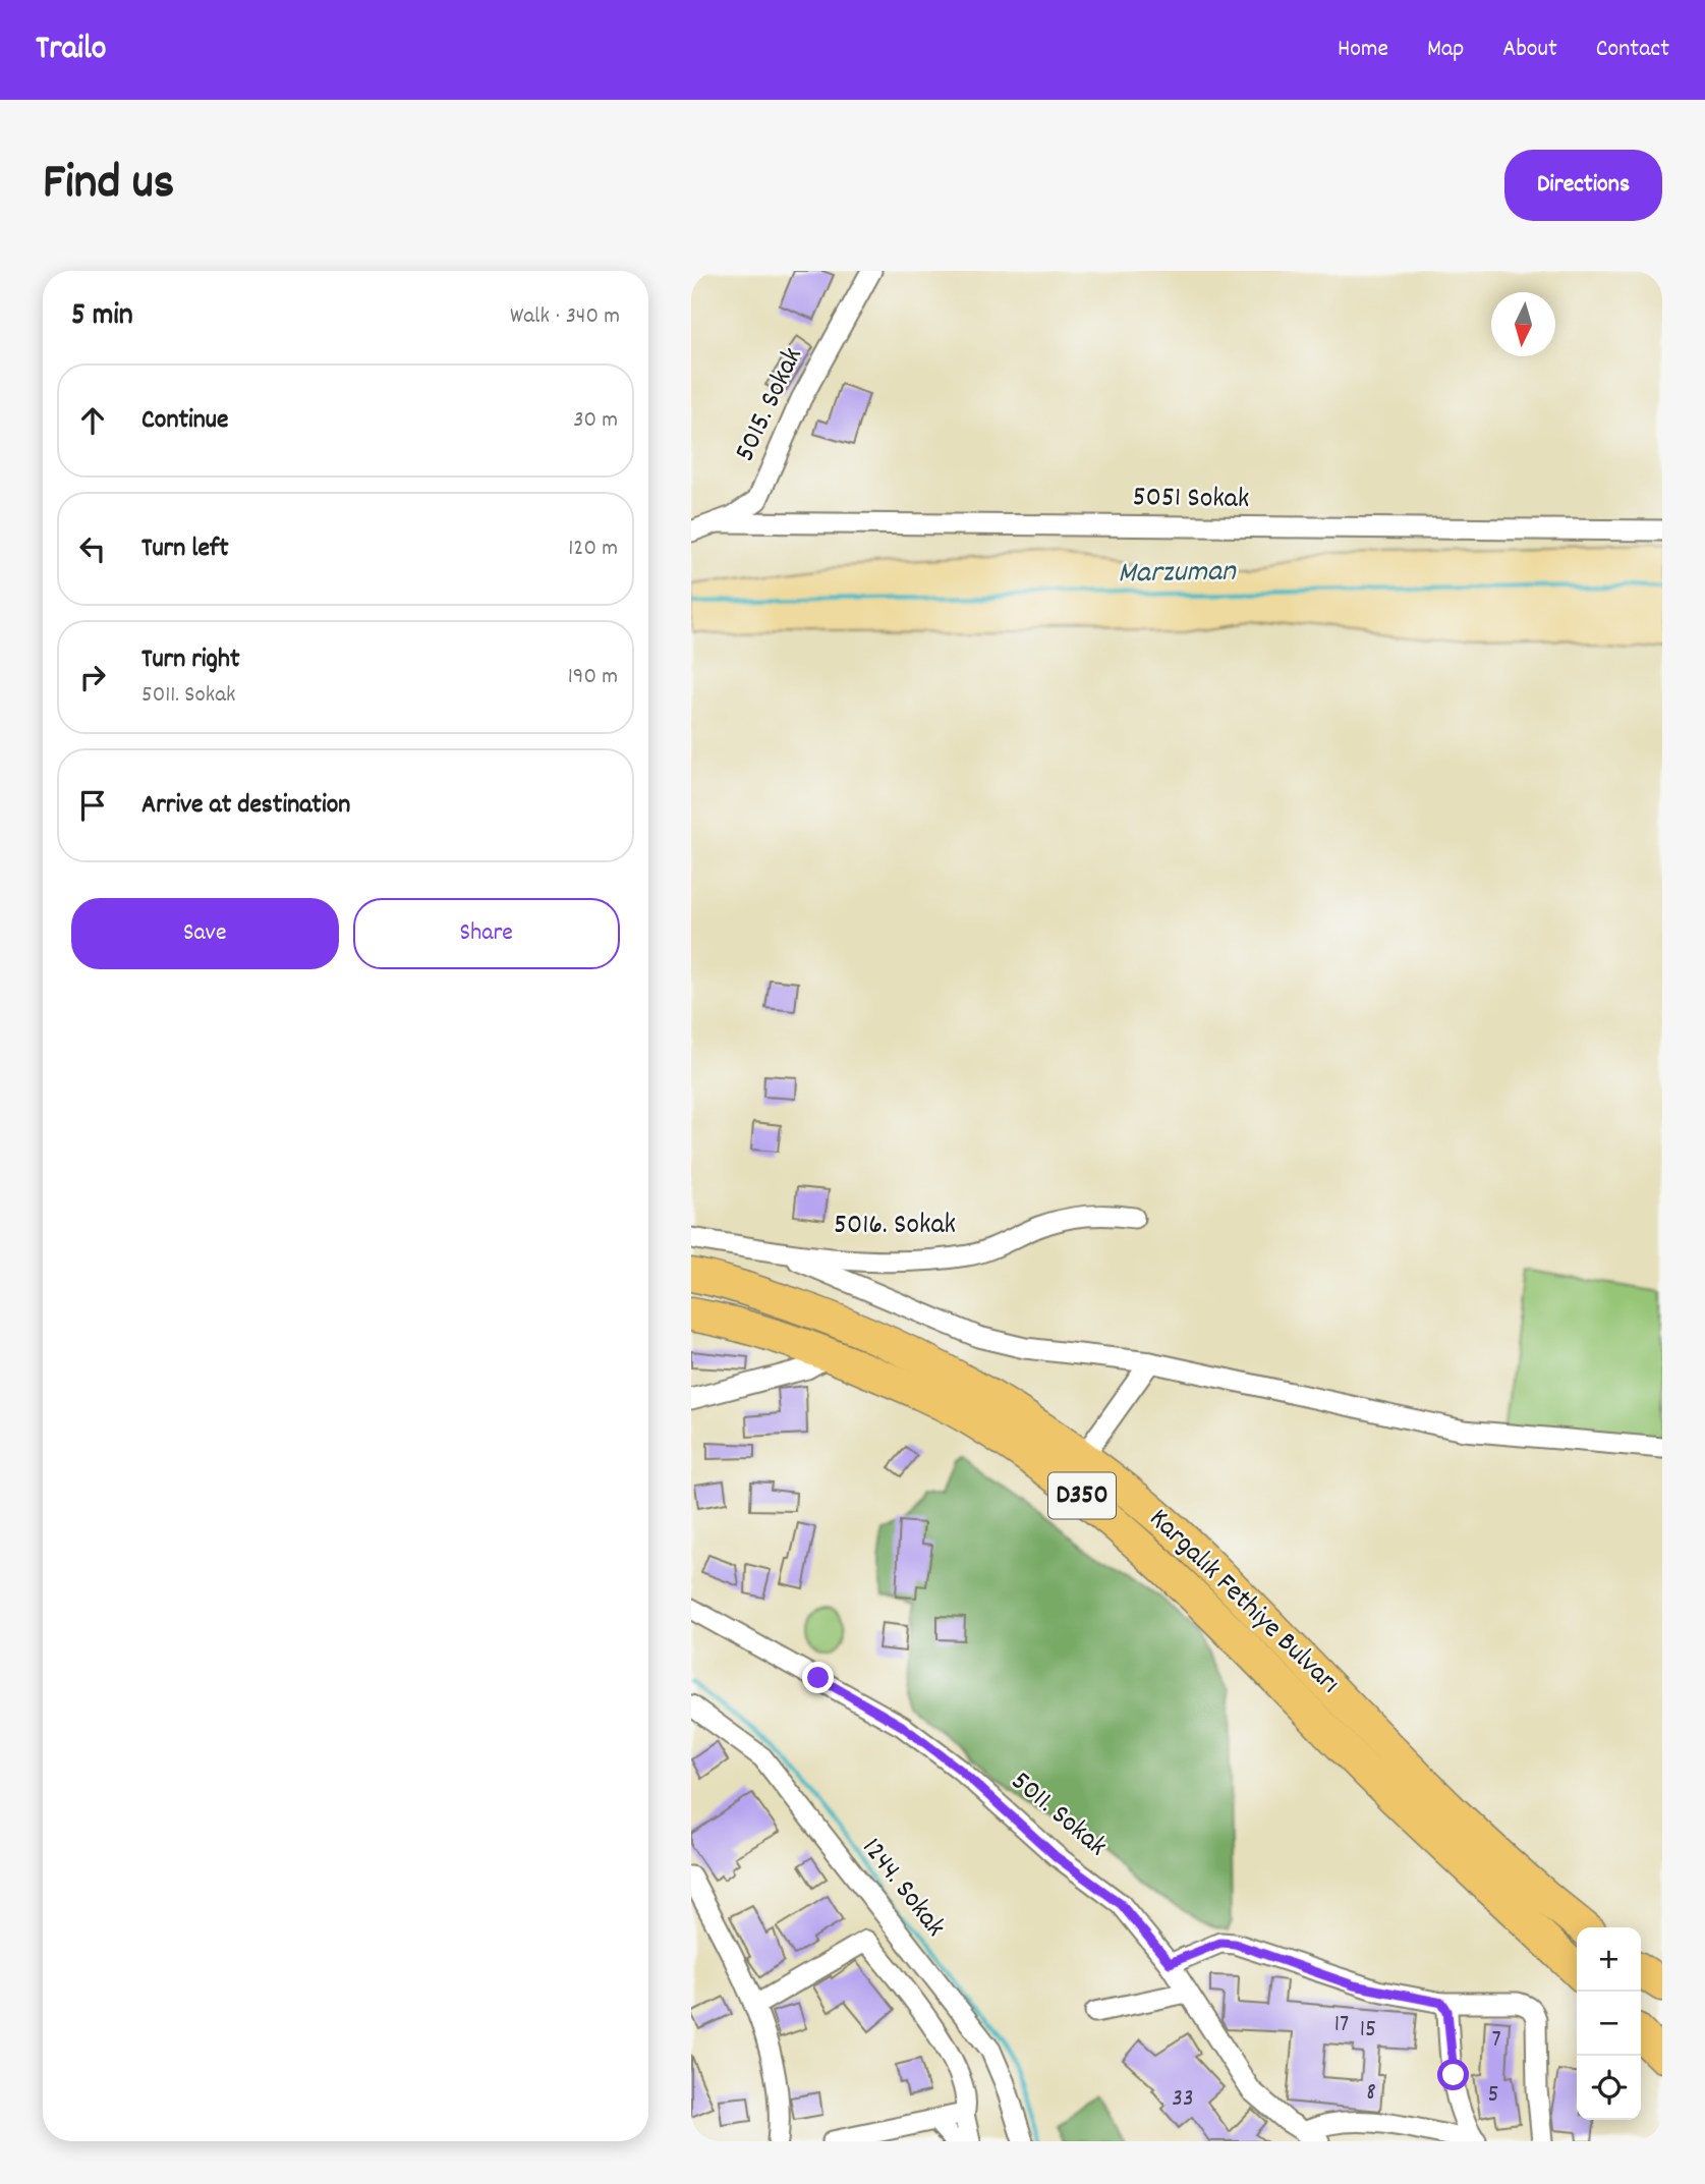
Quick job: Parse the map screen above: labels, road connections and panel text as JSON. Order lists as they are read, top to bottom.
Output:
{
  "streets": {
    "highway": ["D350", "Kargalık Fethiye Bulvarı"],
    "street": [
      "5015. Sokak",
      "5051 Sokak",
      "5016. Sokak",
      "5011. Sokak",
      "1244. Sokak"
    ]
  },
  "crossings": [
    ["5015. Sokak", "5051 Sokak"]
  ],
  "water": ["Marzuman"],
  "house_numbers": [
    "17",
    "15",
    "7",
    "8",
    "5",
    "33"
  ],
  "north": "bottom",
  "page": {
    "header": "Trailo",
    "nav": [
      "Home",
      "Map",
      "About",
      "Contact"
    ],
    "title": "Find us",
    "buttons": [
      "Directions",
      ["Save", "Share"]
    ],
    "heading": ["5 min", "Walk · 340 m"],
    "list": [
      ["Continue", "30 m"],
      ["Turn left", "120 m"],
      ["Turn right", "5011. Sokak", "190 m"],
      "Arrive at destination"
    ],
    "map_buttons": ["+", "−"]
  }
}
